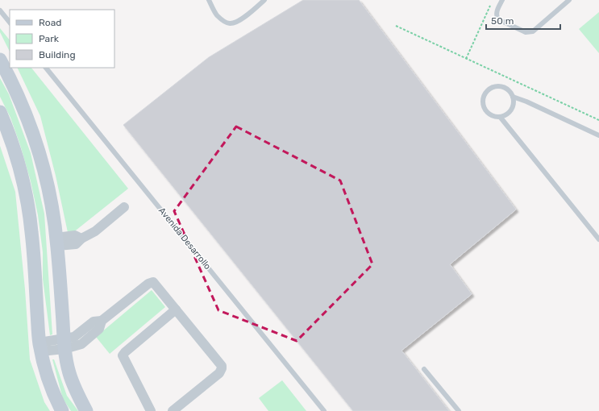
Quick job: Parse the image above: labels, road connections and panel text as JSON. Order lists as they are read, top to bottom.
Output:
{
  "streets": {
    "lane": ["Avenida Desarrollo"]
  },
  "legend": ["Road", "Park", "Building"],
  "scale_bar": "50 m"
}
